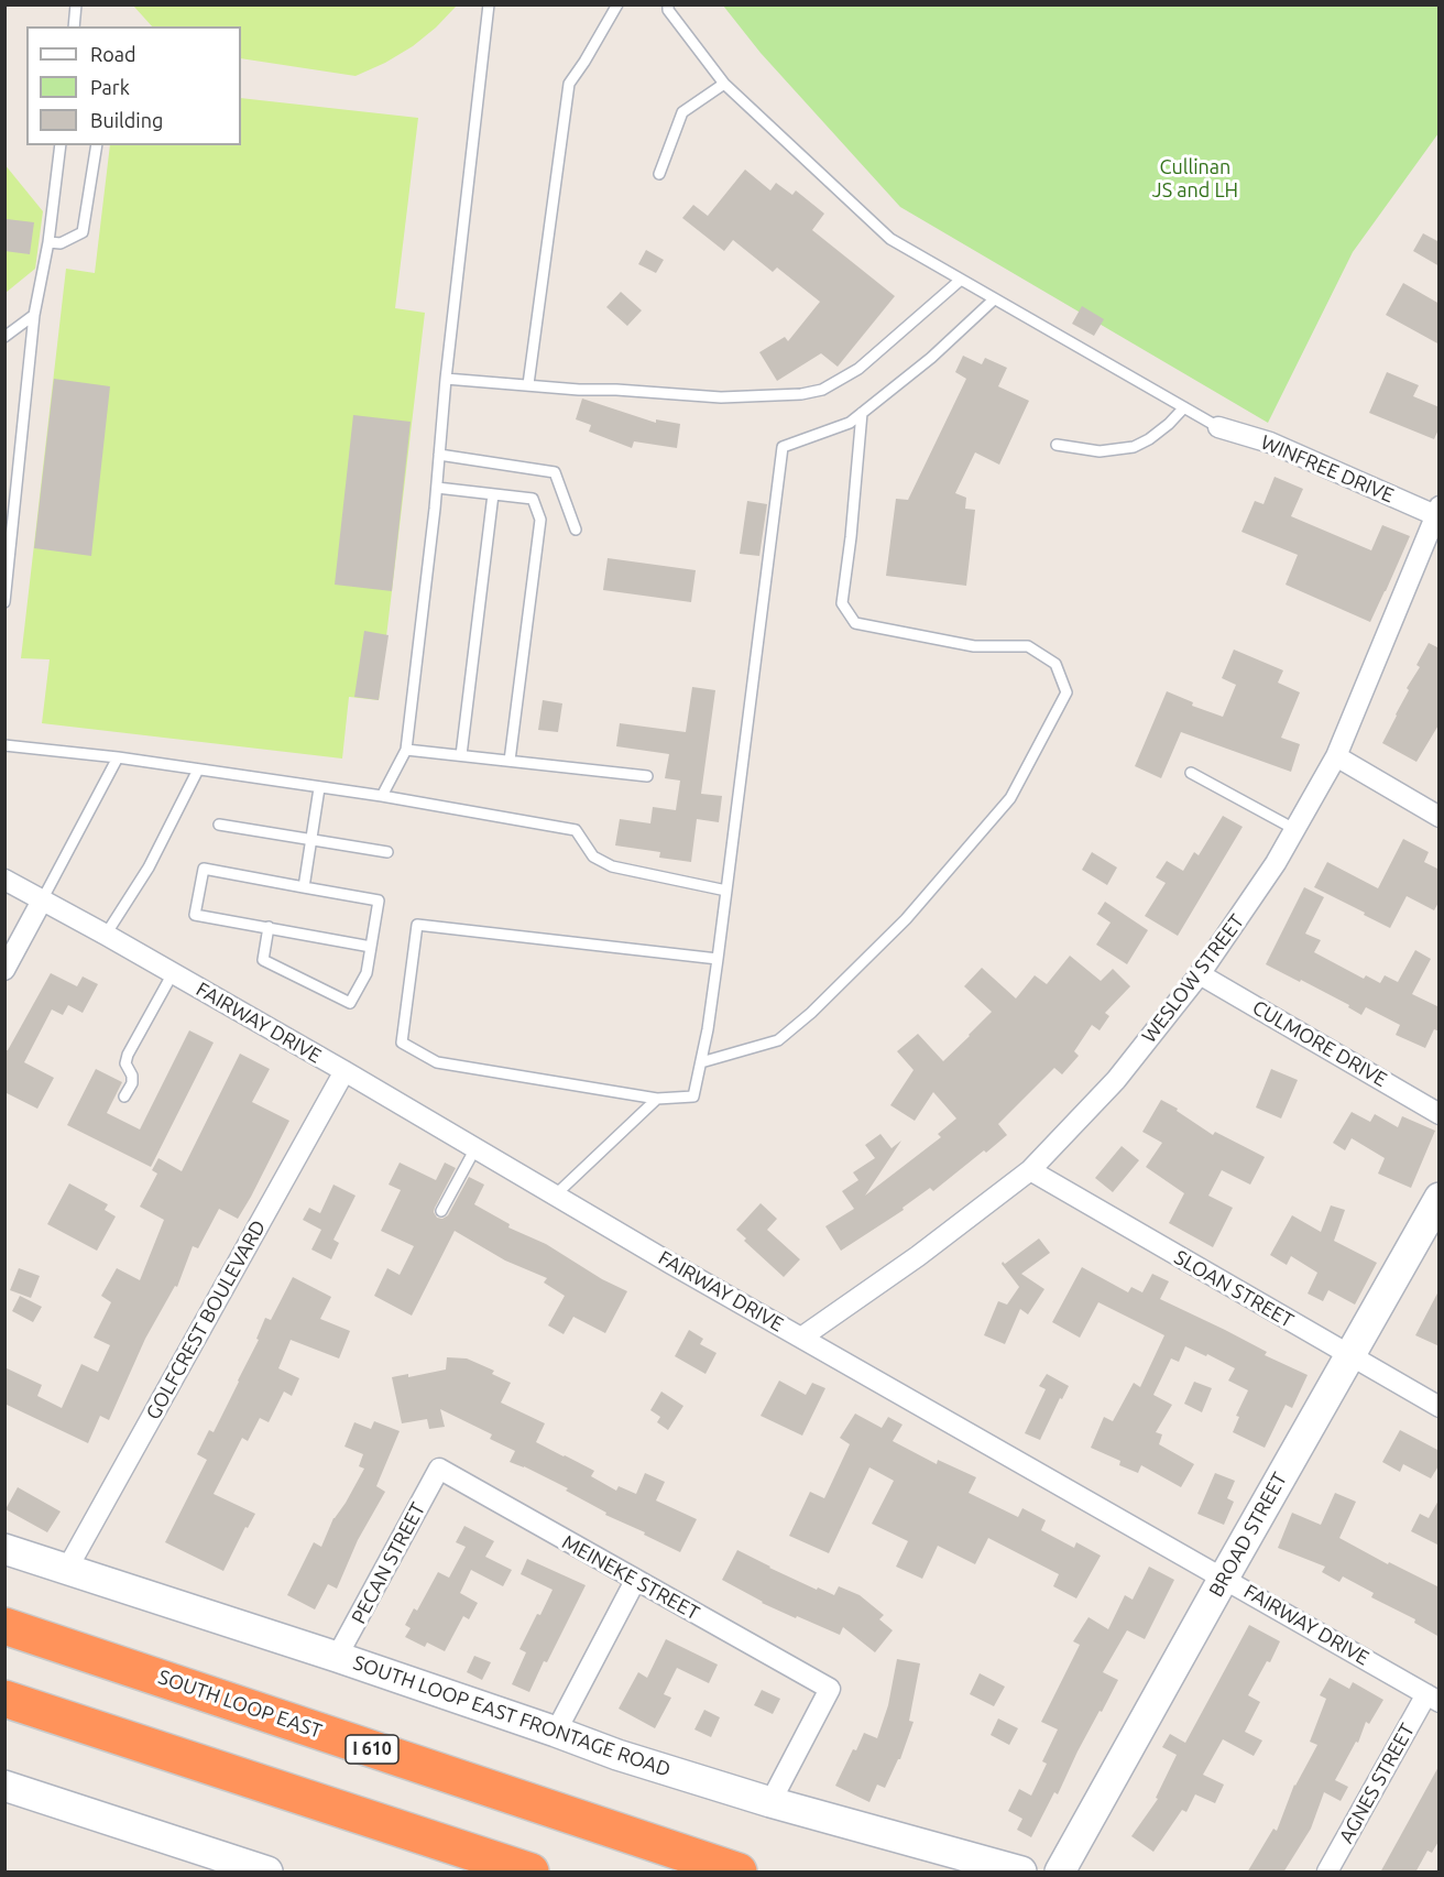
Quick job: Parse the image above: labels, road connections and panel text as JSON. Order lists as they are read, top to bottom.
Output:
{
  "streets": {
    "highway": ["SOUTH LOOP EAST", "I 610"],
    "main road": ["BROAD STREET", "SOUTH LOOP EAST FRONTAGE ROAD"],
    "street": [
      "WINFREE DRIVE",
      "WESLOW STREET",
      "FAIRWAY DRIVE",
      "CULMORE DRIVE",
      "SLOAN STREET",
      "GOLFCREST BOULEVARD",
      "PECAN STREET",
      "MEINEKE STREET",
      "AGNES STREET"
    ]
  },
  "crossings": [
    ["WINFREE DRIVE", "WESLOW STREET"],
    ["WESLOW STREET", "FAIRWAY DRIVE"],
    ["WESLOW STREET", "CULMORE DRIVE"],
    ["WESLOW STREET", "SLOAN STREET"],
    ["FAIRWAY DRIVE", "GOLFCREST BOULEVARD"],
    ["FAIRWAY DRIVE", "BROAD STREET"],
    ["FAIRWAY DRIVE", "AGNES STREET"],
    ["SLOAN STREET", "BROAD STREET"],
    ["GOLFCREST BOULEVARD", "SOUTH LOOP EAST FRONTAGE ROAD"],
    ["PECAN STREET", "MEINEKE STREET"],
    ["PECAN STREET", "SOUTH LOOP EAST FRONTAGE ROAD"],
    ["MEINEKE STREET", "SOUTH LOOP EAST FRONTAGE ROAD"]
  ],
  "parks": ["Cullinan JS and LH"],
  "legend": ["Road", "Park", "Building"]
}
